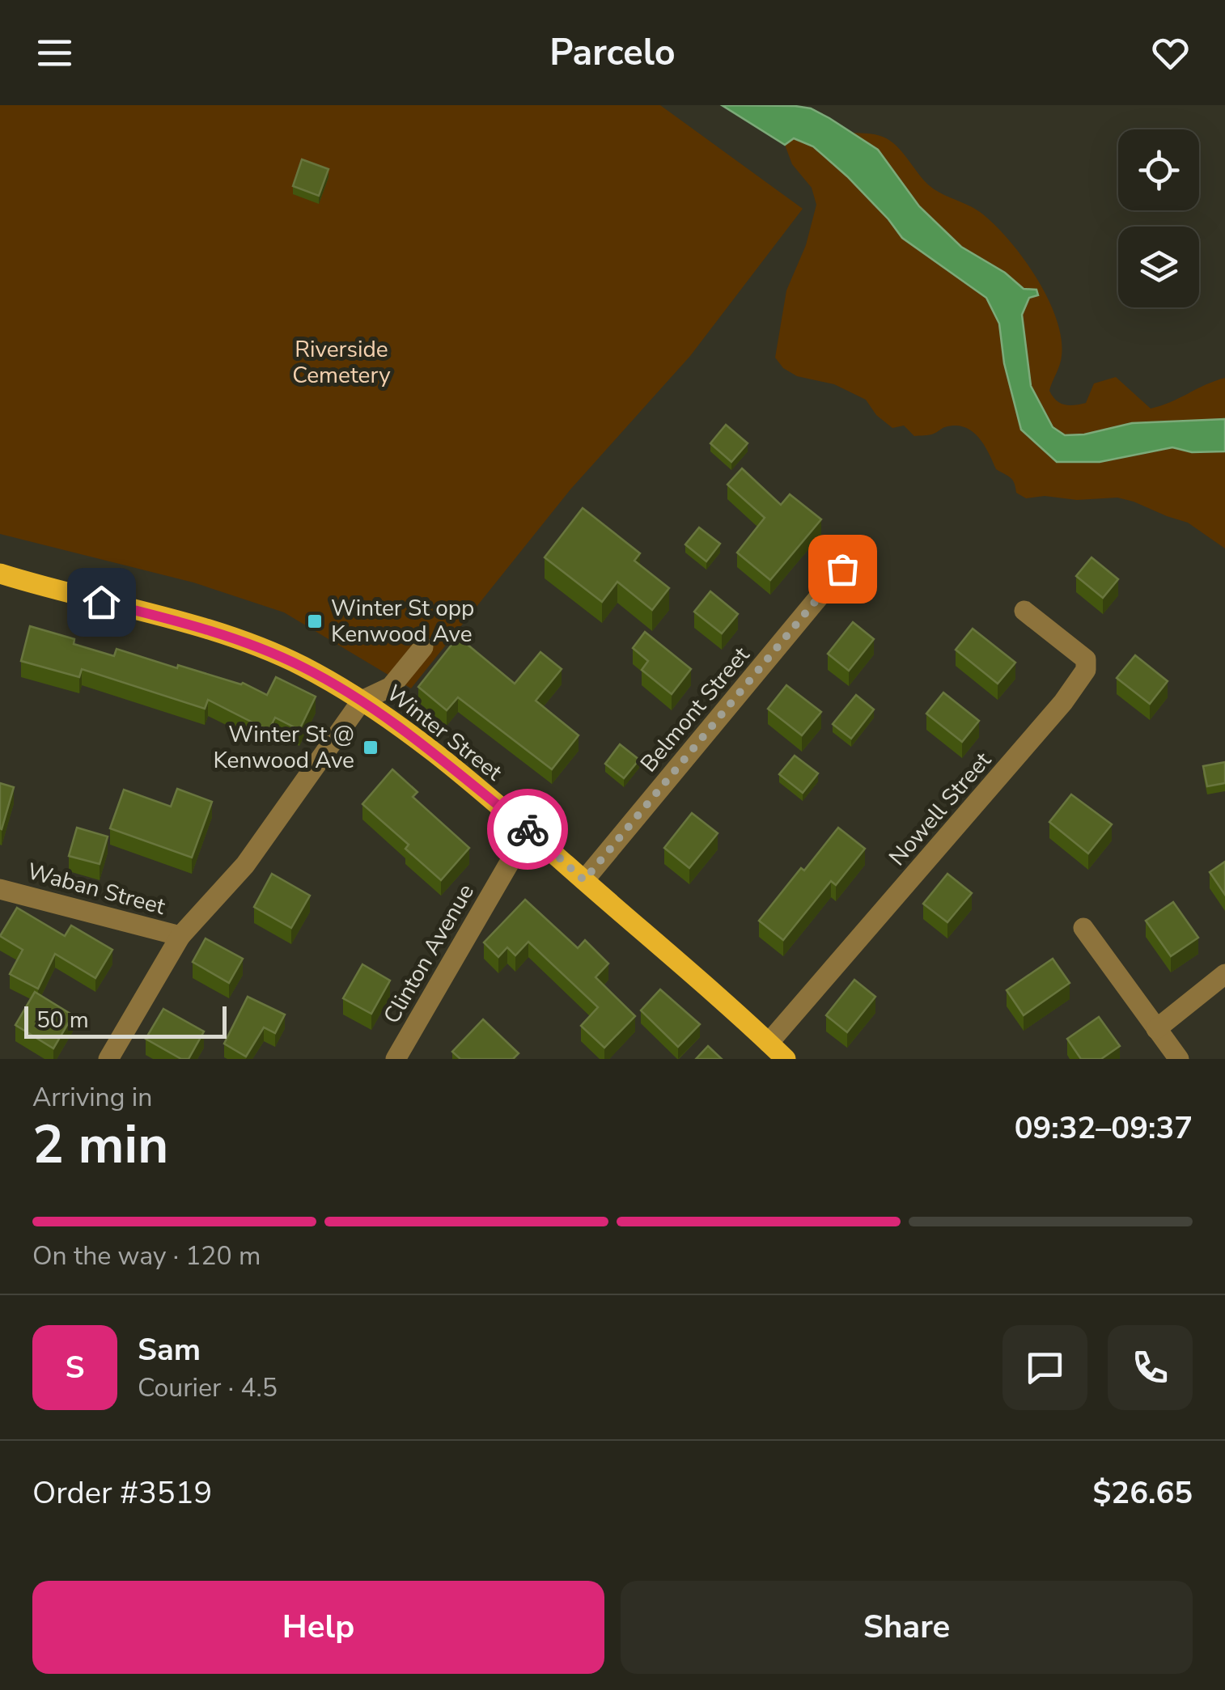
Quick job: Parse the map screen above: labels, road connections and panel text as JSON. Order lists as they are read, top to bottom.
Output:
{
  "streets": {
    "main road": ["Winter Street"],
    "street": [
      "Belmont Street",
      "Nowell Street",
      "Waban Street",
      "Clinton Avenue"
    ]
  },
  "crossings": [
    ["Belmont Street", "Winter Street"],
    ["Winter Street", "Nowell Street"],
    ["Winter Street", "Clinton Avenue"]
  ],
  "parks": ["Riverside Cemetery"],
  "places": {
    "transit": ["Winter St opp Kenwood Ave", "Winter St @ Kenwood Ave"]
  },
  "scale_bar": "50 m",
  "page": {
    "header": "Parcelo",
    "scale": "50 m",
    "heading": ["2 min", "Arriving in", "09:32–09:37"],
    "panel": [
      "Sam",
      "Courier · 4.5",
      "Order #3519",
      "$26.65"
    ],
    "bar": "On the way · 120 m",
    "round": "S",
    "buttons": ["Help", "Share"]
  }
}
